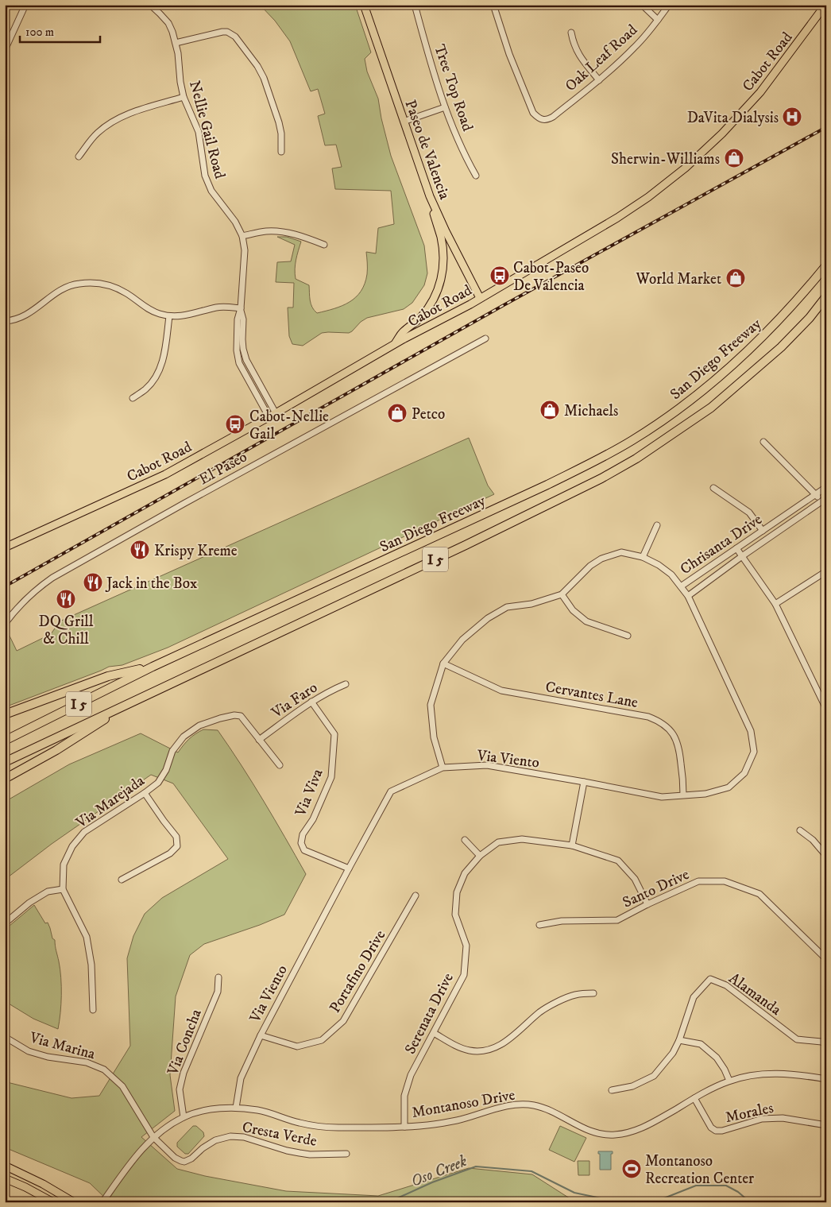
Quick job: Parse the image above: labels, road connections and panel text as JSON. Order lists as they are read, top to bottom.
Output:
{
  "streets": {
    "highway": ["San Diego Freeway", "I 5"],
    "main road": ["Cabot Road", "Paseo de Valencia"],
    "street": [
      "Oak Leaf Road",
      "Tree Top Road",
      "Nellie Gail Road",
      "El Paseo",
      "Chrisanta Drive",
      "Cervantes Lane",
      "Via Faro",
      "Via Viento",
      "Via Viva",
      "Via Marejada",
      "Santo Drive",
      "Portafino Drive",
      "Alamanda",
      "Serenata Drive",
      "Via Concha",
      "Via Marina",
      "Montanoso Drive",
      "Morales",
      "Cresta Verde"
    ]
  },
  "crossings": [
    ["Cabot Road", "Nellie Gail Road"],
    ["Cabot Road", "Paseo de Valencia"],
    ["Chrisanta Drive", "Cervantes Lane"],
    ["Chrisanta Drive", "Via Viento"],
    ["Cervantes Lane", "Via Viento"],
    ["Via Faro", "Via Viva"],
    ["Via Faro", "Via Marejada"],
    ["Via Viento", "Via Viva"],
    ["Via Viento", "Portafino Drive"],
    ["Via Viento", "Montanoso Drive"],
    ["Santo Drive", "Serenata Drive"],
    ["Serenata Drive", "Montanoso Drive"],
    ["Via Concha", "Montanoso Drive"],
    ["Via Marina", "Montanoso Drive"],
    ["Via Marina", "Cresta Verde"],
    ["Montanoso Drive", "Morales"],
    ["Montanoso Drive", "Cresta Verde"]
  ],
  "water": ["Oso Creek"],
  "places": {
    "hospital": ["DaVita Dialysis"],
    "shop": [
      "Sherwin-Williams",
      "World Market",
      "Michaels",
      "Petco"
    ],
    "bus stop": ["Cabot-Paseo De Valencia", "Cabot-Nellie Gail"],
    "restaurant": ["Krispy Kreme", "Jack in the Box", "DQ Grill & Chill"],
    "sports": ["Montanoso Recreation Center"]
  },
  "scale_bar": "100 m"
}
